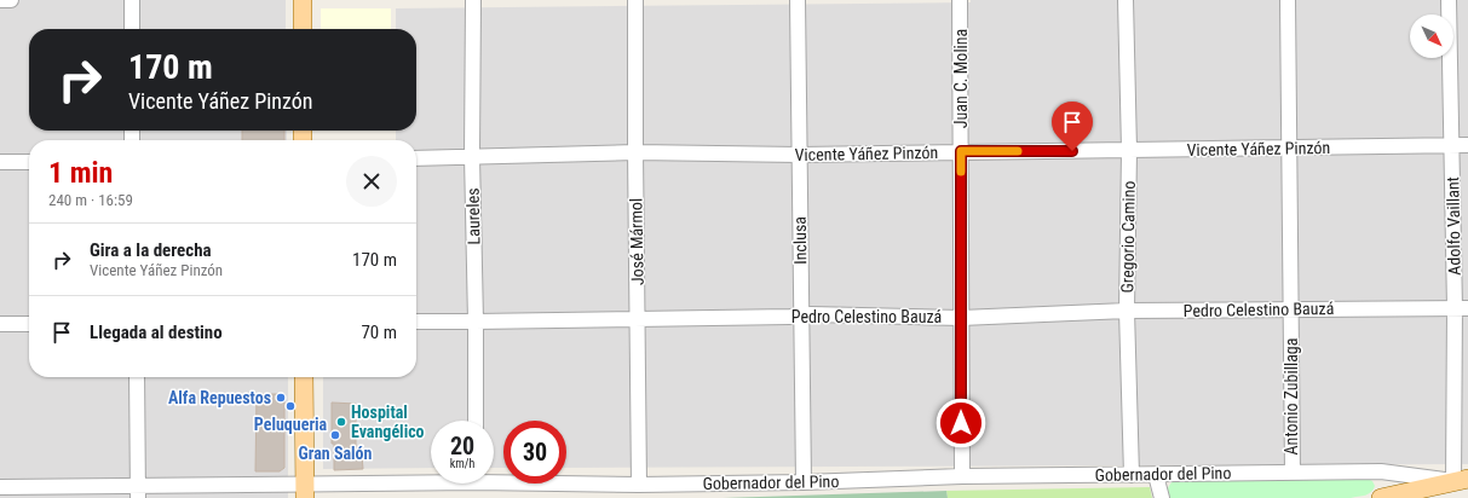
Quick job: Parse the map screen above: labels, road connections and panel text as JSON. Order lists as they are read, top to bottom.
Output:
{
  "streets": {
    "street": [
      "Juan C. Molina",
      "Vicente Yáñez Pinzón",
      "Laureles",
      "Adolfo Vaillant",
      "Gregorio Camino",
      "Inclusa",
      "José Mármol",
      "Pedro Celestino Bauzá",
      "Antonio Zubillaga",
      "Gobernador del Pino"
    ]
  },
  "crossings": [
    ["Juan C. Molina", "Vicente Yáñez Pinzón"],
    ["Juan C. Molina", "Pedro Celestino Bauzá"],
    ["Juan C. Molina", "Gobernador del Pino"],
    ["Vicente Yáñez Pinzón", "Laureles"],
    ["Vicente Yáñez Pinzón", "Adolfo Vaillant"],
    ["Vicente Yáñez Pinzón", "Gregorio Camino"],
    ["Vicente Yáñez Pinzón", "Inclusa"],
    ["Vicente Yáñez Pinzón", "José Mármol"],
    ["Vicente Yáñez Pinzón", "Antonio Zubillaga"],
    ["Laureles", "Pedro Celestino Bauzá"],
    ["Adolfo Vaillant", "Pedro Celestino Bauzá"],
    ["Adolfo Vaillant", "Gobernador del Pino"],
    ["Gregorio Camino", "Pedro Celestino Bauzá"],
    ["Gregorio Camino", "Gobernador del Pino"],
    ["Inclusa", "Pedro Celestino Bauzá"],
    ["Inclusa", "Gobernador del Pino"],
    ["José Mármol", "Pedro Celestino Bauzá"],
    ["José Mármol", "Gobernador del Pino"],
    ["Pedro Celestino Bauzá", "Antonio Zubillaga"],
    ["Antonio Zubillaga", "Gobernador del Pino"]
  ],
  "places": [
    "Alfa Repuestos",
    "Peluqueria",
    "Hospital Evangélico",
    "Gran Salón"
  ],
  "north": "bottom right",
  "page": {
    "turn": ["170 m", "Vicente Yáñez Pinzón"],
    "heading": ["1 min", "240 m · 16:59"],
    "list": [
      {
        "name": "Gira a la derecha",
        "note": "Vicente Yáñez Pinzón",
        "value": "170 m"
      },
      {
        "name": "Llegada al destino",
        "value": "70 m"
      }
    ],
    "speed": "20 km/h",
    "limit": "30"
  }
}
